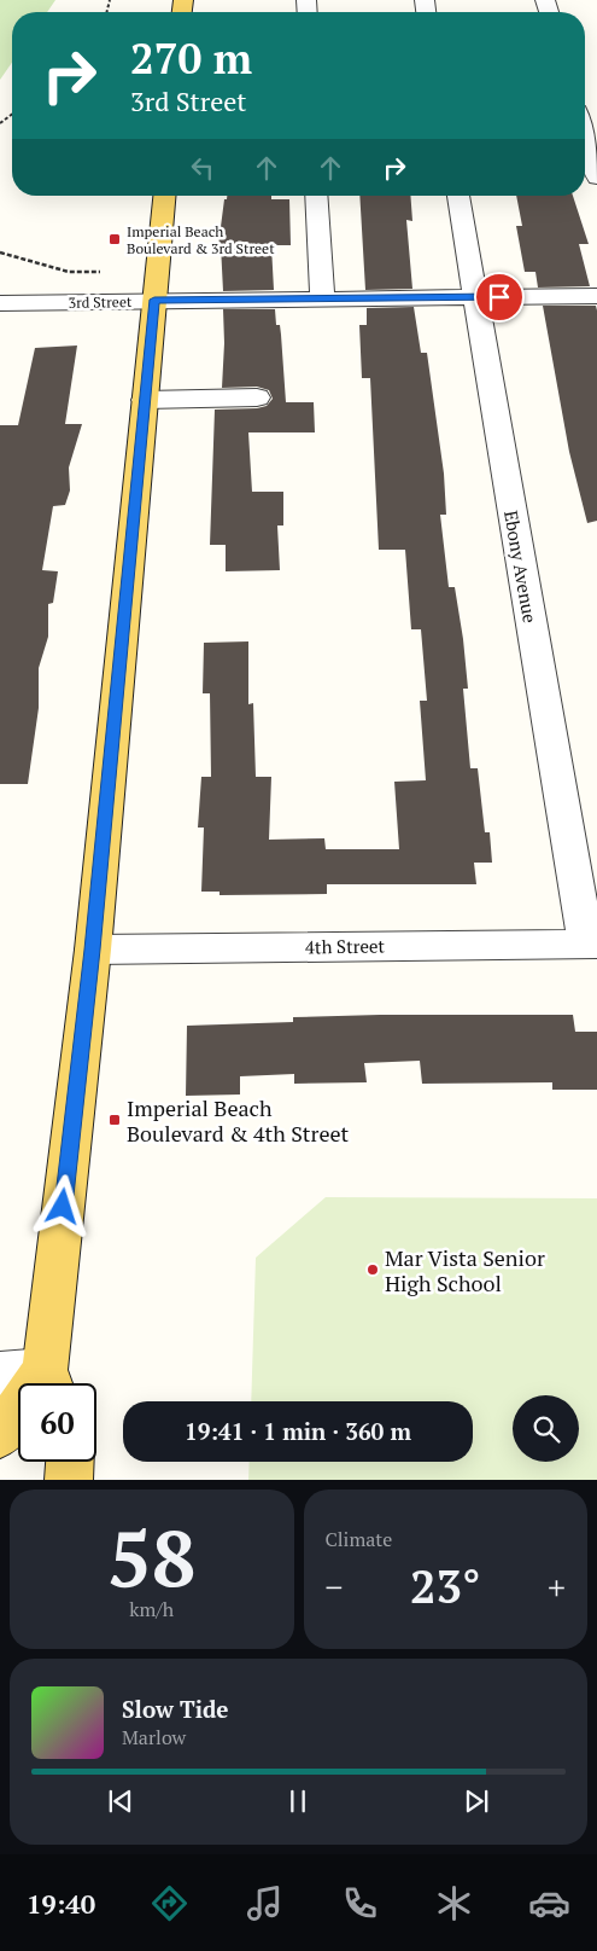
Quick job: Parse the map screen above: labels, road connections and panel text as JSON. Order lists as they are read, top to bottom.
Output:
{
  "streets": {
    "street": ["3rd Street", "Ebony Avenue", "4th Street"]
  },
  "crossings": [
    ["3rd Street", "Ebony Avenue"],
    ["Ebony Avenue", "4th Street"]
  ],
  "places": {
    "transit": ["Imperial Beach Boulevard & 3rd Street", "Imperial Beach Boulevard & 4th Street"],
    "other": ["Mar Vista Senior High School"]
  },
  "page": {
    "turn": ["270 m", "3rd Street"],
    "limit": "60",
    "trip": "19:41 · 1 min · 360 m",
    "tile": [
      ["58", "km/h"],
      "Climate"
    ],
    "heat": ["−", "23°", "+"],
    "song": ["Slow Tide", "Marlow"],
    "tabs": "19:40"
  }
}
